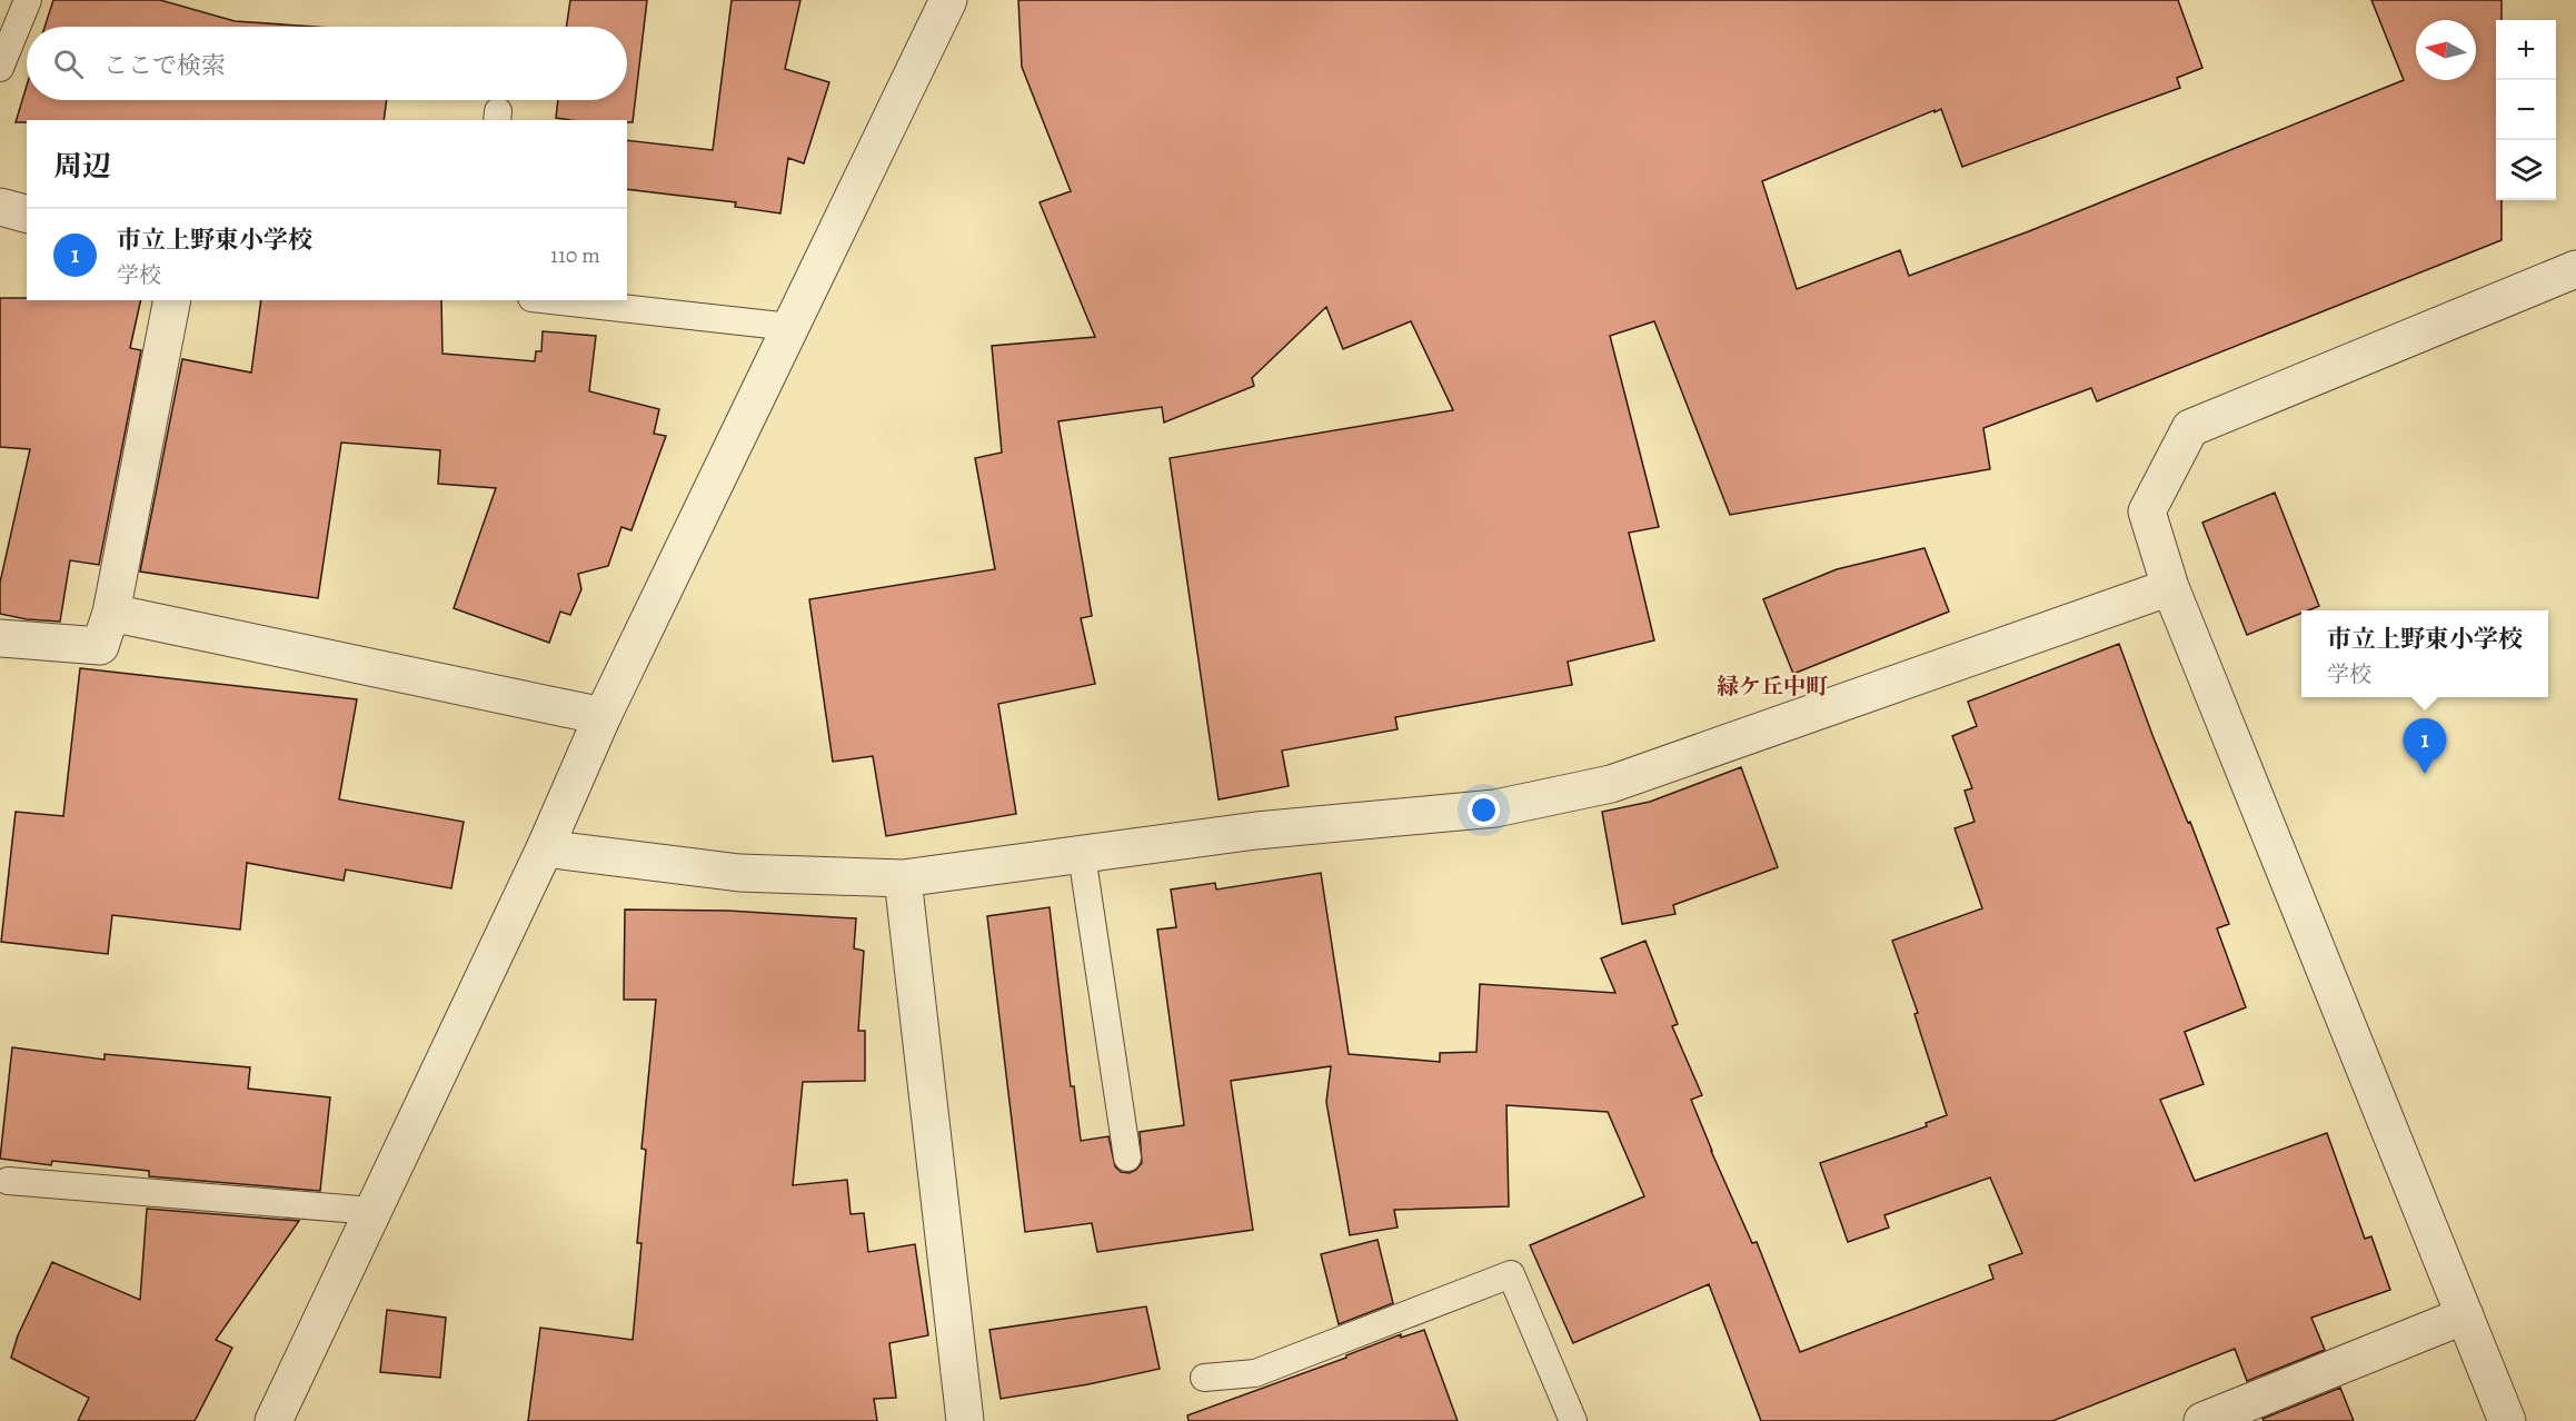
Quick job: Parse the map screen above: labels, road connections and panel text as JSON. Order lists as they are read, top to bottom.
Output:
{
  "districts": ["緑ケ丘中町"],
  "north": "left",
  "page": {
    "map_buttons": ["+", "−"],
    "search": "ここで検索",
    "heading": "周辺",
    "list": [
      {
        "mark": "1",
        "name": "市立上野東小学校",
        "note": "学校",
        "value": "110 m"
      }
    ],
    "popup": ["市立上野東小学校", "学校"],
    "pins": "1"
  }
}
